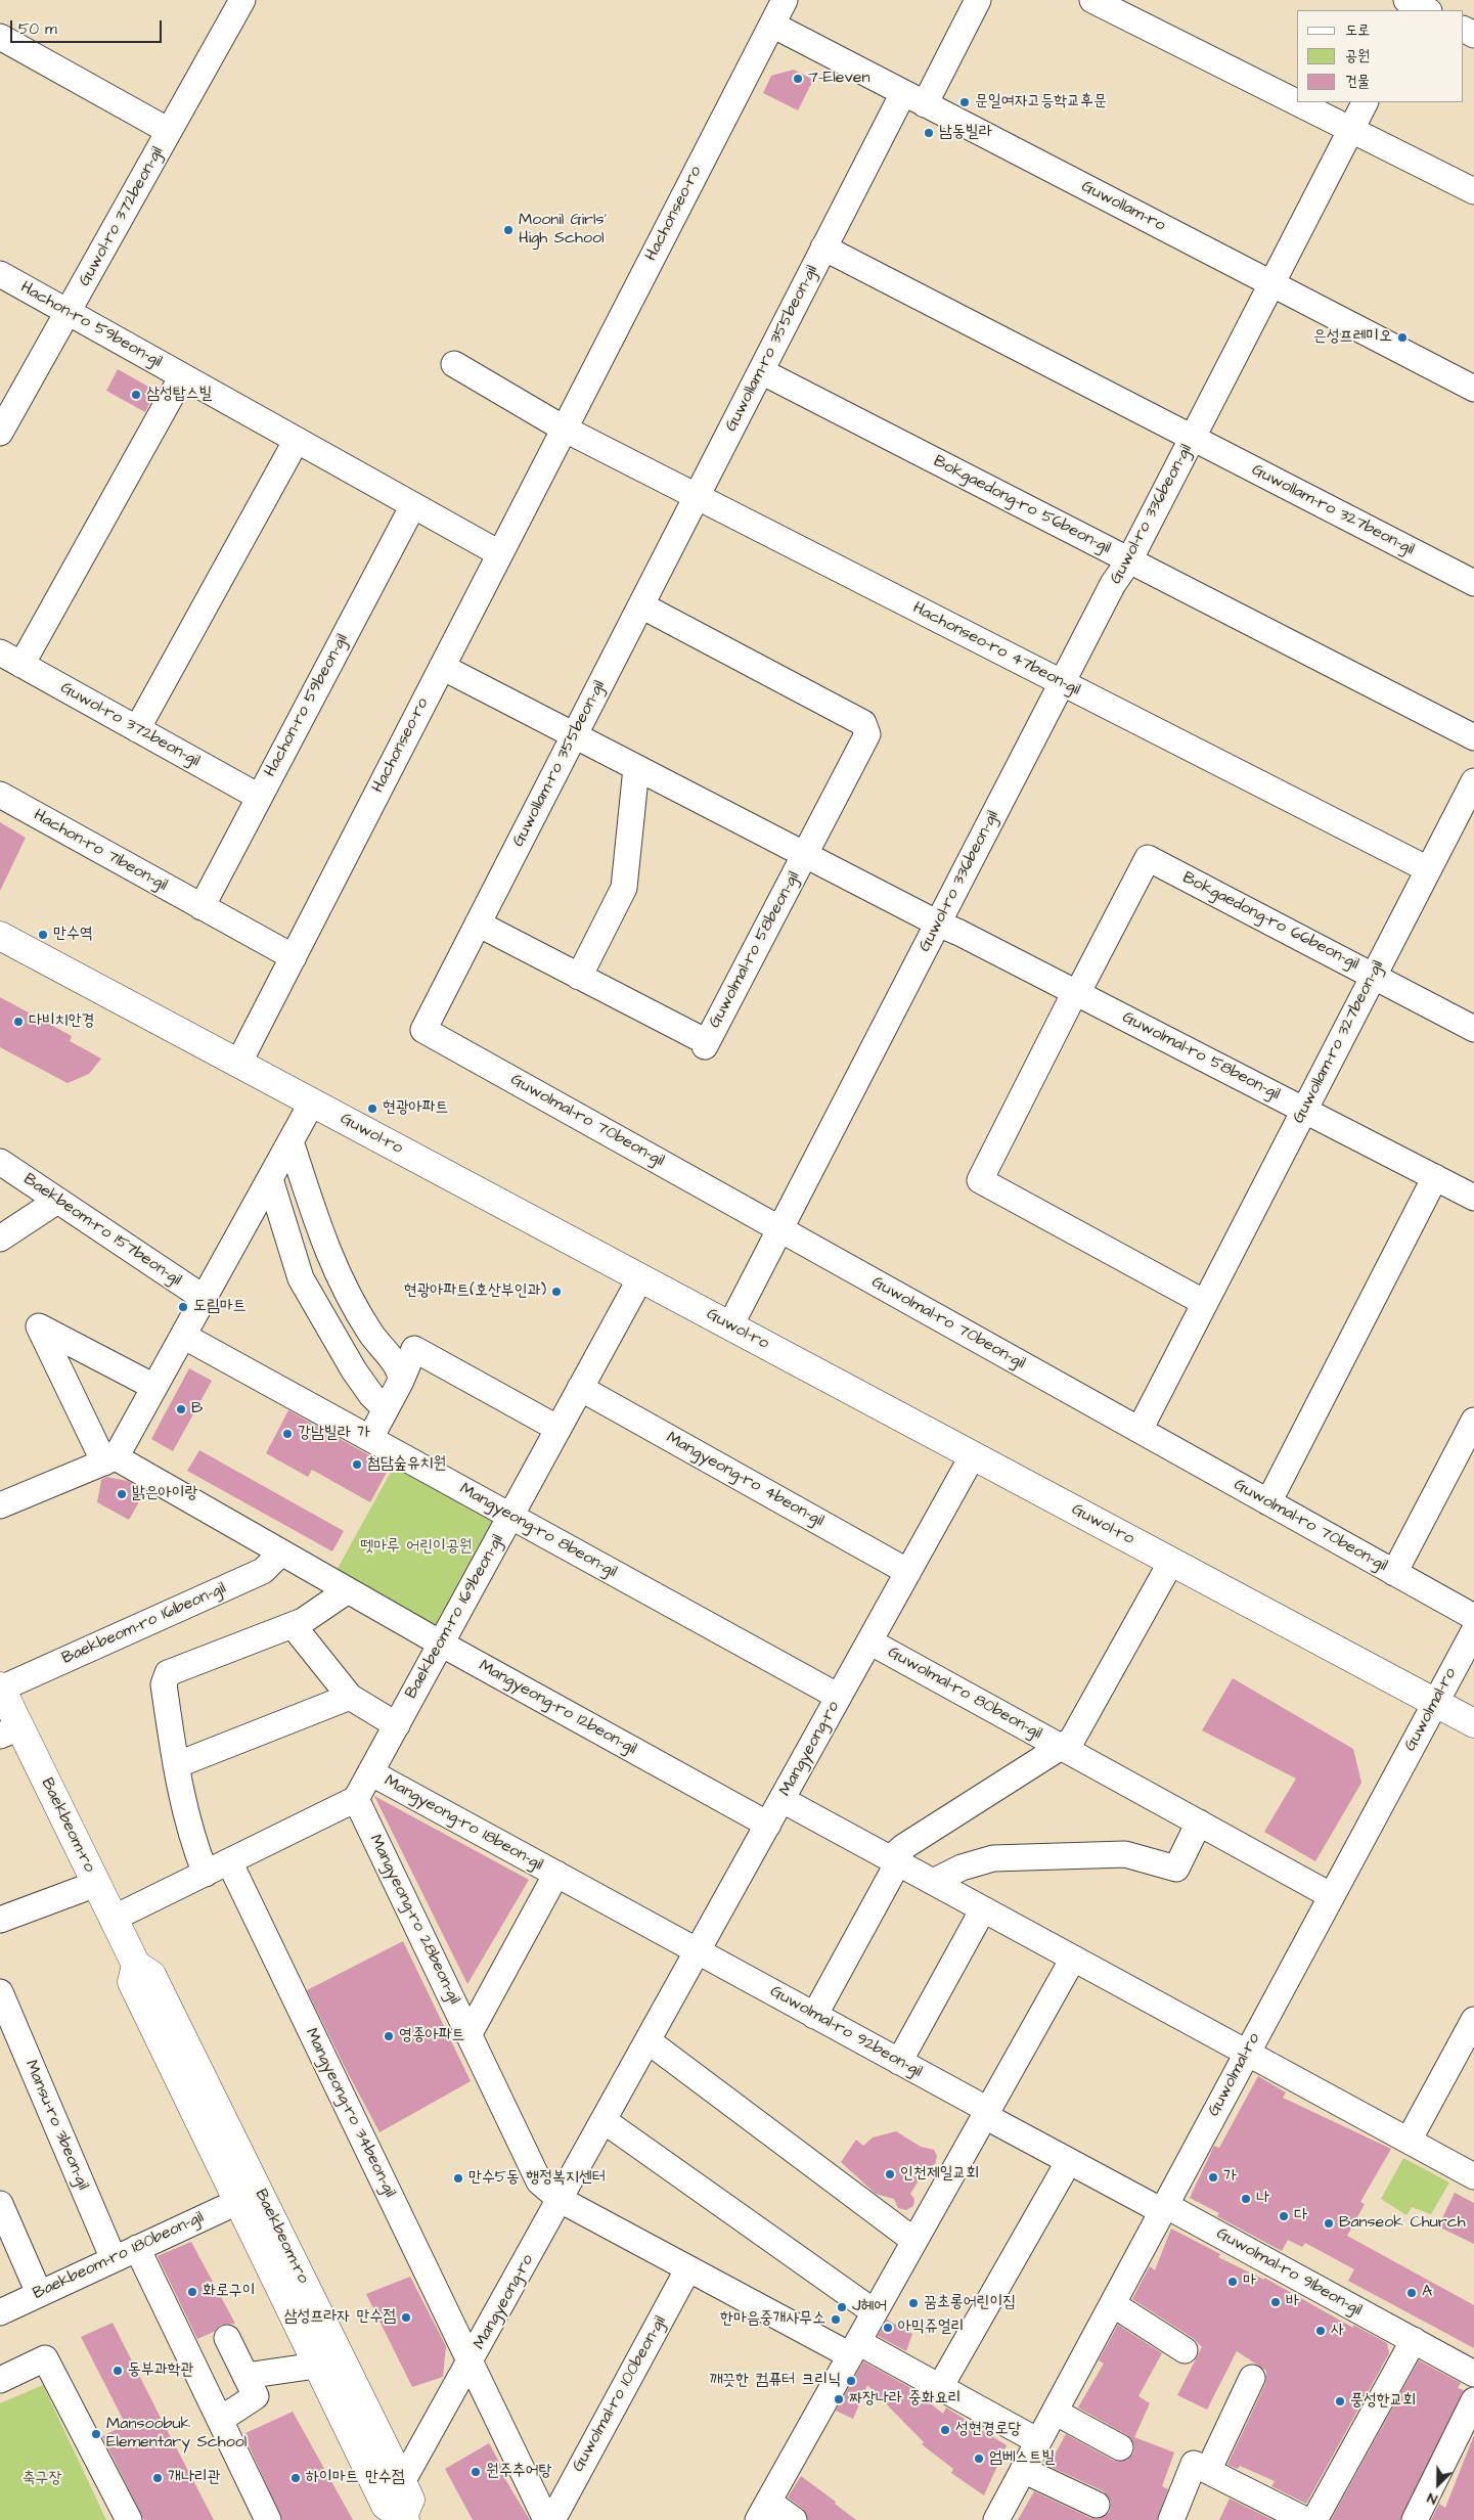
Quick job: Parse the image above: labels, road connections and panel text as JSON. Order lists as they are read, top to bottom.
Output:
{
  "streets": {
    "main road": ["Guwol-ro", "Baekbeom-ro"],
    "street": [
      "Guwollam-ro",
      "Hachonseo-ro",
      "Guwol-ro 372beon-gil",
      "Hachon-ro 59beon-gil",
      "Guwollam-ro 355beon-gil",
      "Bokgaedong-ro 56beon-gil",
      "Guwollam-ro 327beon-gil",
      "Guwol-ro 336beon-gil",
      "Hachonseo-ro 47beon-gil",
      "Hachon-ro 71beon-gil",
      "Bokgaedong-ro 66beon-gil",
      "Guwolmal-ro 58beon-gil",
      "Guwolmal-ro 70beon-gil",
      "Baekbeom-ro 157beon-gil",
      "Mangyeong-ro 4beon-gil",
      "Mangyeong-ro 8beon-gil",
      "Baekbeom-ro 169beon-gil",
      "Baekbeom-ro 161beon-gil",
      "Guwolmal-ro 80beon-gil",
      "Mangyeong-ro 12beon-gil",
      "Guwolmal-ro",
      "Mangyeong-ro",
      "Mangyeong-ro 18beon-gil",
      "Mangyeong-ro 28beon-gil",
      "Guwolmal-ro 92beon-gil",
      "Mangyeong-ro 34beon-gil",
      "Mansu-ro 3beon-gil",
      "Baekbeom-ro 180beon-gil",
      "Guwolmal-ro 91beon-gil",
      "Guwolmal-ro 100beon-gil"
    ]
  },
  "crossings": [
    ["Guwollam-ro", "Hachonseo-ro"],
    ["Guwollam-ro", "Guwollam-ro 355beon-gil"],
    ["Guwollam-ro", "Guwol-ro 336beon-gil"],
    ["Hachonseo-ro", "Hachon-ro 59beon-gil"],
    ["Hachonseo-ro", "Hachonseo-ro 47beon-gil"],
    ["Hachonseo-ro", "Hachon-ro 71beon-gil"],
    ["Hachonseo-ro", "Guwolmal-ro 58beon-gil"],
    ["Hachonseo-ro", "Guwol-ro"],
    ["Guwol-ro 372beon-gil", "Hachon-ro 59beon-gil"],
    ["Hachon-ro 59beon-gil", "Hachon-ro 71beon-gil"],
    ["Guwollam-ro 355beon-gil", "Bokgaedong-ro 56beon-gil"],
    ["Guwollam-ro 355beon-gil", "Guwol-ro 336beon-gil"],
    ["Guwollam-ro 355beon-gil", "Hachonseo-ro 47beon-gil"],
    ["Guwollam-ro 355beon-gil", "Guwolmal-ro 58beon-gil"],
    ["Guwollam-ro 355beon-gil", "Guwolmal-ro 70beon-gil"],
    ["Bokgaedong-ro 56beon-gil", "Guwol-ro 336beon-gil"],
    ["Guwollam-ro 327beon-gil", "Guwol-ro 336beon-gil"],
    ["Guwollam-ro 327beon-gil", "Hachonseo-ro 47beon-gil"],
    ["Guwollam-ro 327beon-gil", "Bokgaedong-ro 66beon-gil"],
    ["Guwollam-ro 327beon-gil", "Guwolmal-ro 58beon-gil"],
    ["Guwollam-ro 327beon-gil", "Guwolmal-ro 70beon-gil"],
    ["Guwol-ro 336beon-gil", "Hachonseo-ro 47beon-gil"],
    ["Guwol-ro 336beon-gil", "Guwolmal-ro 58beon-gil"],
    ["Guwol-ro 336beon-gil", "Guwolmal-ro 70beon-gil"],
    ["Guwol-ro 336beon-gil", "Guwol-ro"],
    ["Bokgaedong-ro 66beon-gil", "Guwolmal-ro 58beon-gil"],
    ["Guwol-ro", "Baekbeom-ro 169beon-gil"],
    ["Guwol-ro", "Guwolmal-ro"],
    ["Guwol-ro", "Mangyeong-ro"],
    ["Mangyeong-ro 4beon-gil", "Baekbeom-ro 169beon-gil"],
    ["Mangyeong-ro 4beon-gil", "Mangyeong-ro"],
    ["Mangyeong-ro 8beon-gil", "Baekbeom-ro 169beon-gil"],
    ["Mangyeong-ro 8beon-gil", "Mangyeong-ro"],
    ["Baekbeom-ro 169beon-gil", "Mangyeong-ro 12beon-gil"],
    ["Baekbeom-ro 169beon-gil", "Mangyeong-ro 18beon-gil"],
    ["Baekbeom-ro 169beon-gil", "Mangyeong-ro 28beon-gil"],
    ["Baekbeom-ro 161beon-gil", "Mangyeong-ro 12beon-gil"],
    ["Baekbeom-ro 161beon-gil", "Baekbeom-ro"],
    ["Guwolmal-ro 80beon-gil", "Guwolmal-ro"],
    ["Guwolmal-ro 80beon-gil", "Mangyeong-ro"],
    ["Mangyeong-ro 12beon-gil", "Mangyeong-ro"],
    ["Guwolmal-ro", "Guwolmal-ro 92beon-gil"],
    ["Guwolmal-ro", "Guwolmal-ro 91beon-gil"],
    ["Mangyeong-ro", "Mangyeong-ro 18beon-gil"],
    ["Mangyeong-ro", "Baekbeom-ro"],
    ["Mangyeong-ro", "Mangyeong-ro 28beon-gil"],
    ["Mangyeong-ro", "Guwolmal-ro 92beon-gil"],
    ["Mangyeong-ro", "Mangyeong-ro 34beon-gil"],
    ["Mangyeong-ro 18beon-gil", "Mangyeong-ro 28beon-gil"],
    ["Mangyeong-ro 18beon-gil", "Guwolmal-ro 92beon-gil"],
    ["Baekbeom-ro", "Baekbeom-ro 180beon-gil"],
    ["Guwolmal-ro 92beon-gil", "Guwolmal-ro 91beon-gil"],
    ["Mansu-ro 3beon-gil", "Baekbeom-ro 180beon-gil"]
  ],
  "parks": ["뗏마루 어린이공원", "축구장"],
  "places": [
    "7-Eleven",
    "문일여자고등학교후문",
    "남동빌라",
    "Moonil Girls' High School",
    "은성프레미오",
    "삼성탑스빌",
    "만수역",
    "다비치안경",
    "현광아파트",
    "현광아파트(호산부인과)",
    "도림마트",
    "B",
    "강남빌라 가",
    "첨담숲유치원",
    "밝은아이랑",
    "영종아파트",
    "인천제일교회",
    "가",
    "만수5동 행정복지센터",
    "나",
    "다",
    "Banseok Church",
    "마",
    "화로구이",
    "A",
    "바",
    "꿈초롱어린이집",
    "J헤어",
    "삼성프라자 만수점",
    "한마음중개사무소",
    "아믹쥬얼리",
    "사",
    "동부과학관",
    "깨끗한 컴퓨터 크리닉",
    "짜장나라 중화요리",
    "풍성한교회",
    "성현경로당",
    "Mansoobuk Elementary School",
    "엄베스트빌",
    "원주추어탕",
    "개나리관",
    "하이마트 만수점"
  ],
  "legend": ["도로", "공원", "건물"],
  "scale_bar": "50 m",
  "north": "bottom left"
}
